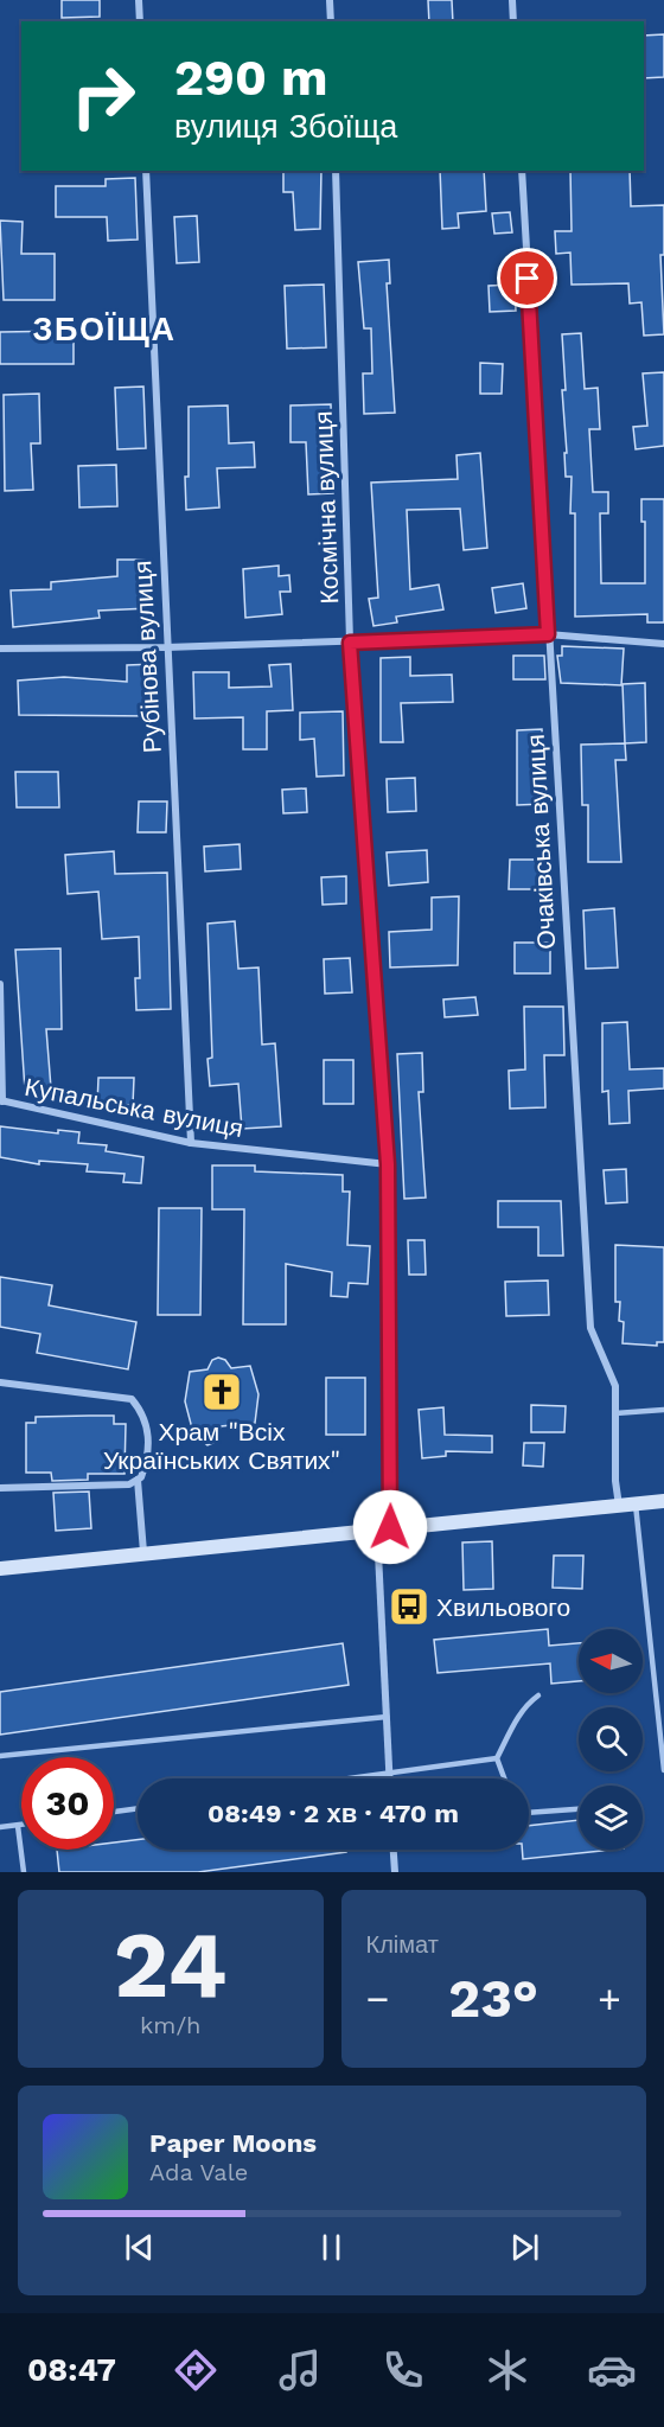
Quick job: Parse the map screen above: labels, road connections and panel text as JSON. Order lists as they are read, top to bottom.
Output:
{
  "streets": {
    "street": [
      "Космічна вулиця",
      "Рубінова вулиця",
      "Очаківська вулиця",
      "Купальська вулиця"
    ]
  },
  "crossings": [
    ["Космічна вулиця", "Купальська вулиця"],
    ["Рубінова вулиця", "Купальська вулиця"]
  ],
  "districts": ["ЗБОЇЩА"],
  "places": {
    "church": ["Храм \"Всіх Українських Святих\""],
    "bus stop": ["Хвильового"]
  },
  "north": "left",
  "page": {
    "turn": ["290 m", "вулиця Збоїща"],
    "limit": "30",
    "trip": "08:49 · 2 хв · 470 m",
    "tile": [
      ["24", "km/h"],
      "Клімат"
    ],
    "heat": ["−", "23°", "+"],
    "song": ["Paper Moons", "Ada Vale"],
    "tabs": "08:47"
  }
}
